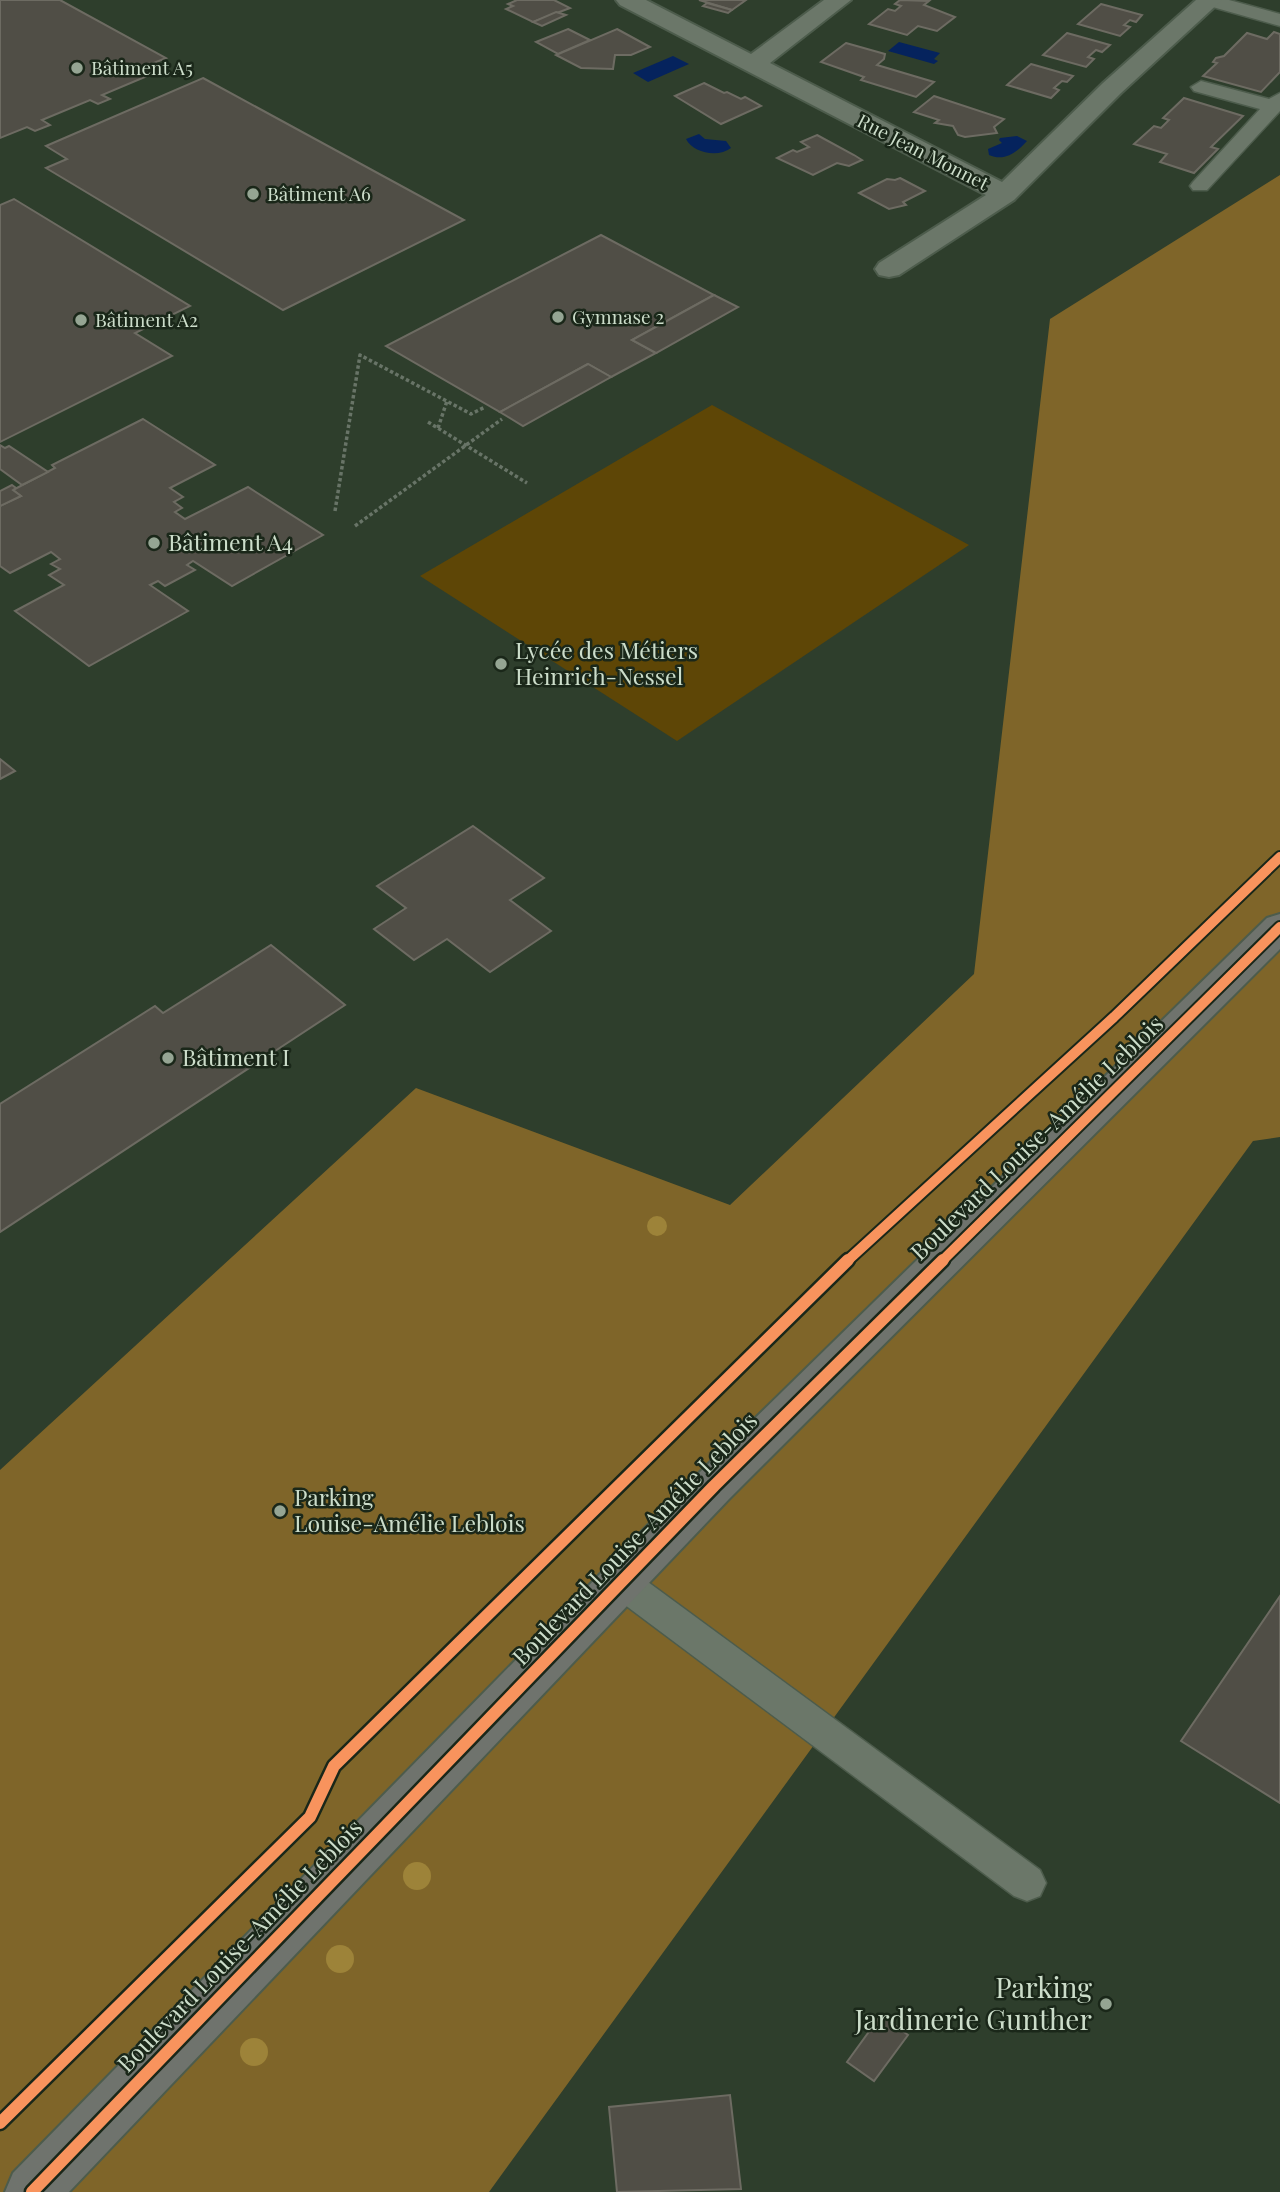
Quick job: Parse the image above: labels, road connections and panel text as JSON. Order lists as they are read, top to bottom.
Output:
{
  "streets": {
    "main road": ["Boulevard Louise-Amélie Leblois"],
    "street": ["Rue Jean Monnet"]
  },
  "places": [
    "Bâtiment A5",
    "Bâtiment A6",
    "Gymnase 2",
    "Bâtiment A2",
    "Bâtiment A4",
    "Lycée des Métiers Heinrich-Nessel",
    "Bâtiment I",
    "Parking Louise-Amélie Leblois",
    "Parking Jardinerie Gunther"
  ]
}
